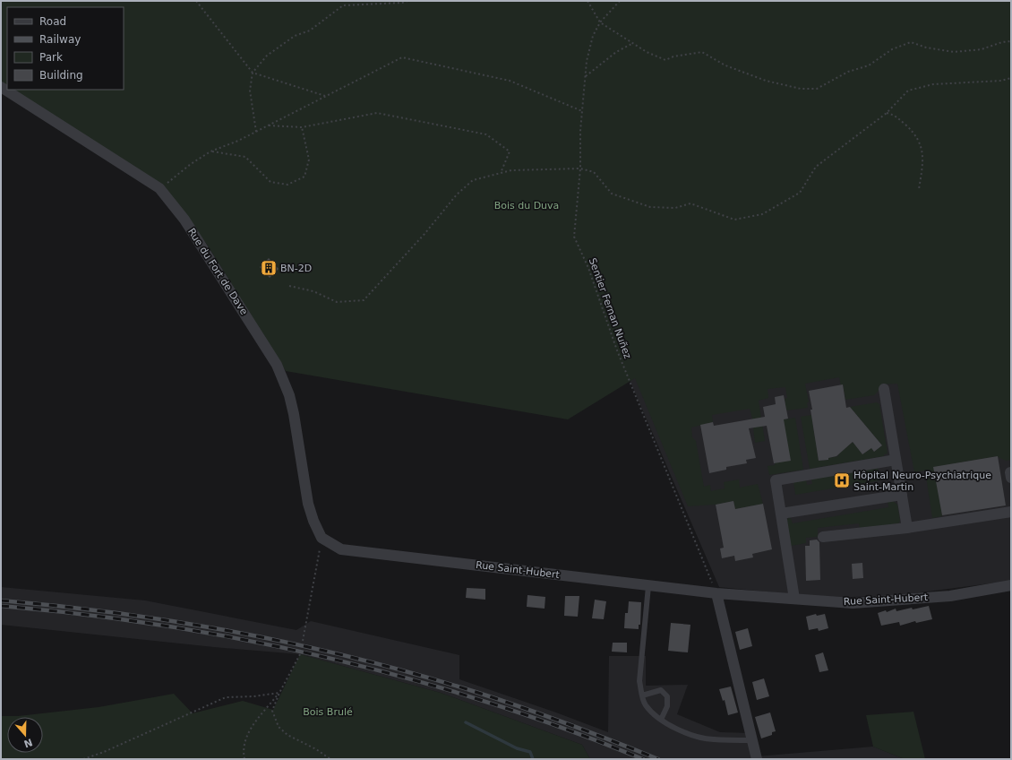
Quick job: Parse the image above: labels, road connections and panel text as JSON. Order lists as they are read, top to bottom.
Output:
{
  "streets": {
    "street": ["Rue du Fort de Dave", "Rue Saint-Hubert"],
    "path": ["Sentier Fernan Nuñez"]
  },
  "crossings": [
    ["Rue du Fort de Dave", "Rue Saint-Hubert"],
    ["Sentier Fernan Nuñez", "Rue Saint-Hubert"]
  ],
  "parks": ["Bois du Duva", "Bois Brulé"],
  "places": {
    "building": ["BN-2D"],
    "hospital": ["Hôpital Neuro-Psychiatrique Saint-Martin"]
  },
  "legend": [
    "Road",
    "Railway",
    "Park",
    "Building"
  ],
  "north": "bottom"
}
